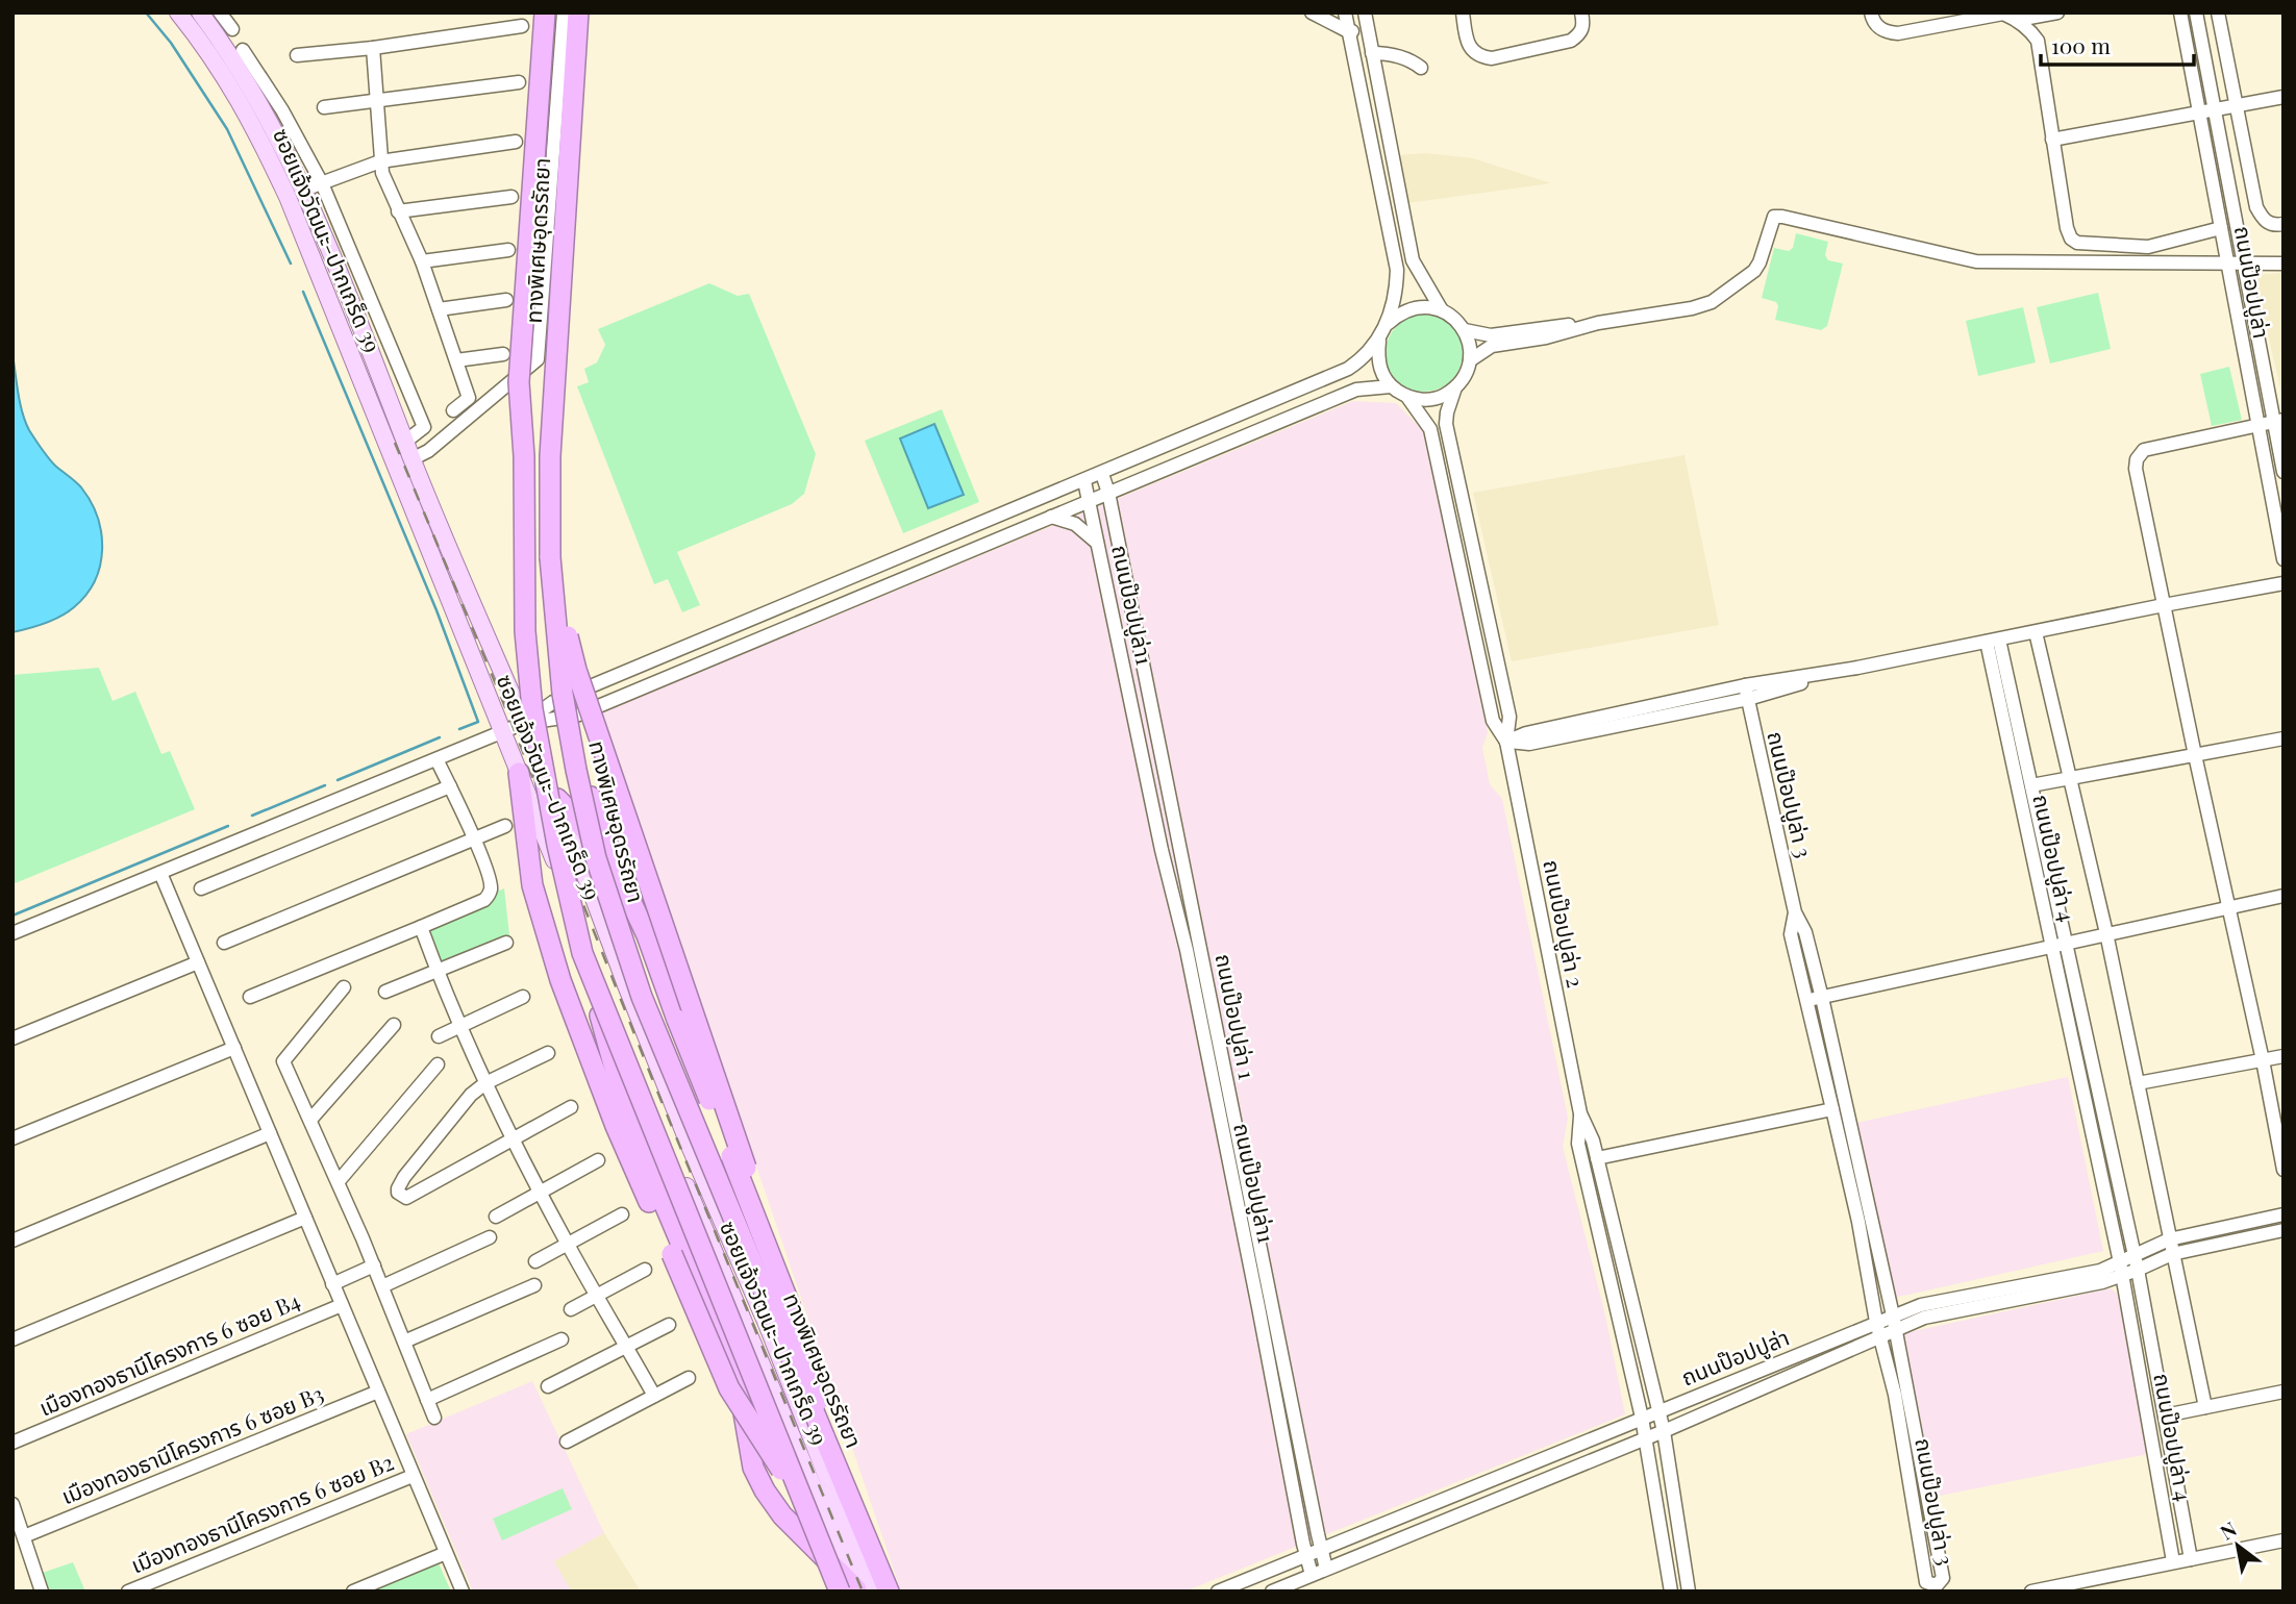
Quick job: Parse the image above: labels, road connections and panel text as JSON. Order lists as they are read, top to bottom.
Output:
{
  "streets": {
    "highway": ["ทางพิเศษอุดรรัถยา"],
    "main road": ["ซอยแจ้งวัฒนะ-ปากเกร็ด 39"],
    "street": [
      "ถนนป๊อปปูล่า",
      "ถนนป๊อปปูล่า1",
      "ถนนป๊อปปูล่า 3",
      "ถนนป๊อปปูล่า 4",
      "ถนนป๊อปปูล่า 2",
      "ถนนป๊อปปูล่า 1",
      "เมืองทองธานีโครงการ 6 ซอย B4",
      "เมืองทองธานีโครงการ 6 ซอย B3",
      "เมืองทองธานีโครงการ 6 ซอย B2"
    ]
  },
  "crossings": [
    ["ซอยแจ้งวัฒนะ-ปากเกร็ด 39", "ทางพิเศษอุดรรัถยา"],
    ["ถนนป๊อปปูล่า", "ถนนป๊อปปูล่า1"],
    ["ถนนป๊อปปูล่า", "ถนนป๊อปปูล่า 3"],
    ["ถนนป๊อปปูล่า", "ถนนป๊อปปูล่า 4"],
    ["ถนนป๊อปปูล่า", "ถนนป๊อปปูล่า 2"],
    ["ถนนป๊อปปูล่า", "ถนนป๊อปปูล่า 1"]
  ],
  "scale_bar": "100 m",
  "north": "top left"
}
